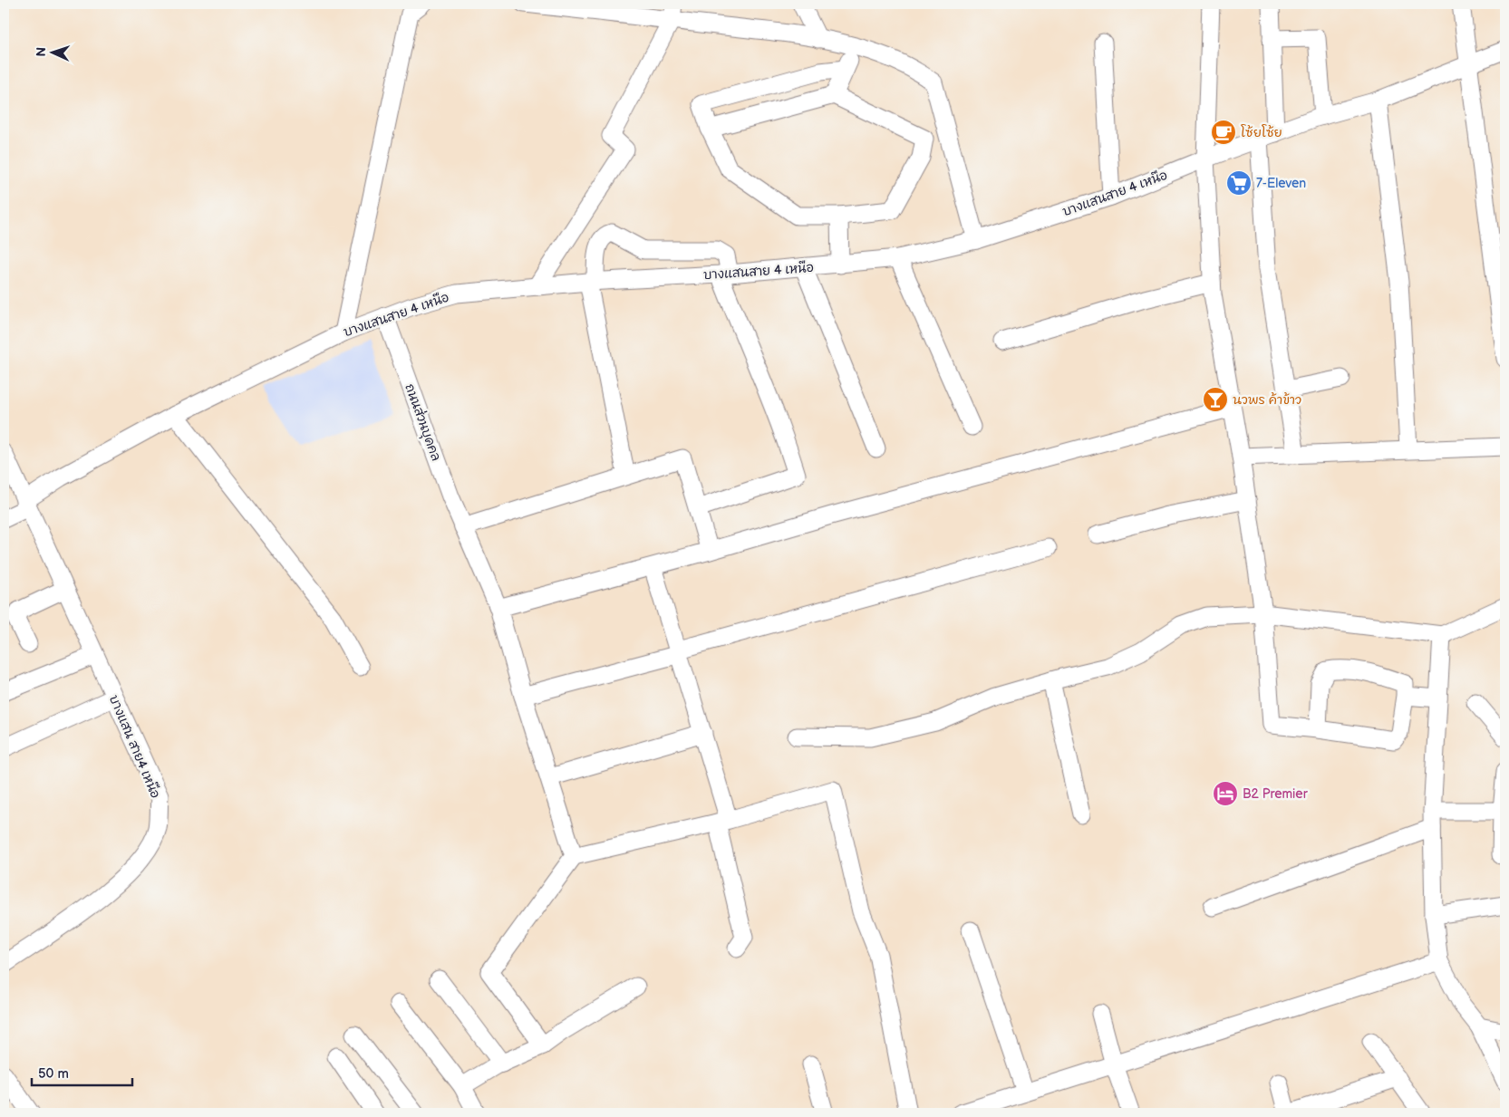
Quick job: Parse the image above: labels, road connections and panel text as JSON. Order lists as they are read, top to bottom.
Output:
{
  "streets": {
    "street": ["บางแสนสาย 4 เหนือ", "ถนนส่วนบุคคล", "บางแสน สาย4 เหนือ"]
  },
  "crossings": [
    ["บางแสนสาย 4 เหนือ", "ถนนส่วนบุคคล"],
    ["บางแสนสาย 4 เหนือ", "บางแสน สาย4 เหนือ"]
  ],
  "places": {
    "cafe": ["โซ้ยโซ้ย"],
    "supermarket": ["7-Eleven"],
    "bar": ["นวพร ค้าข้าว"],
    "hotel": ["B2 Premier"]
  },
  "scale_bar": "50 m",
  "north": "left"
}
